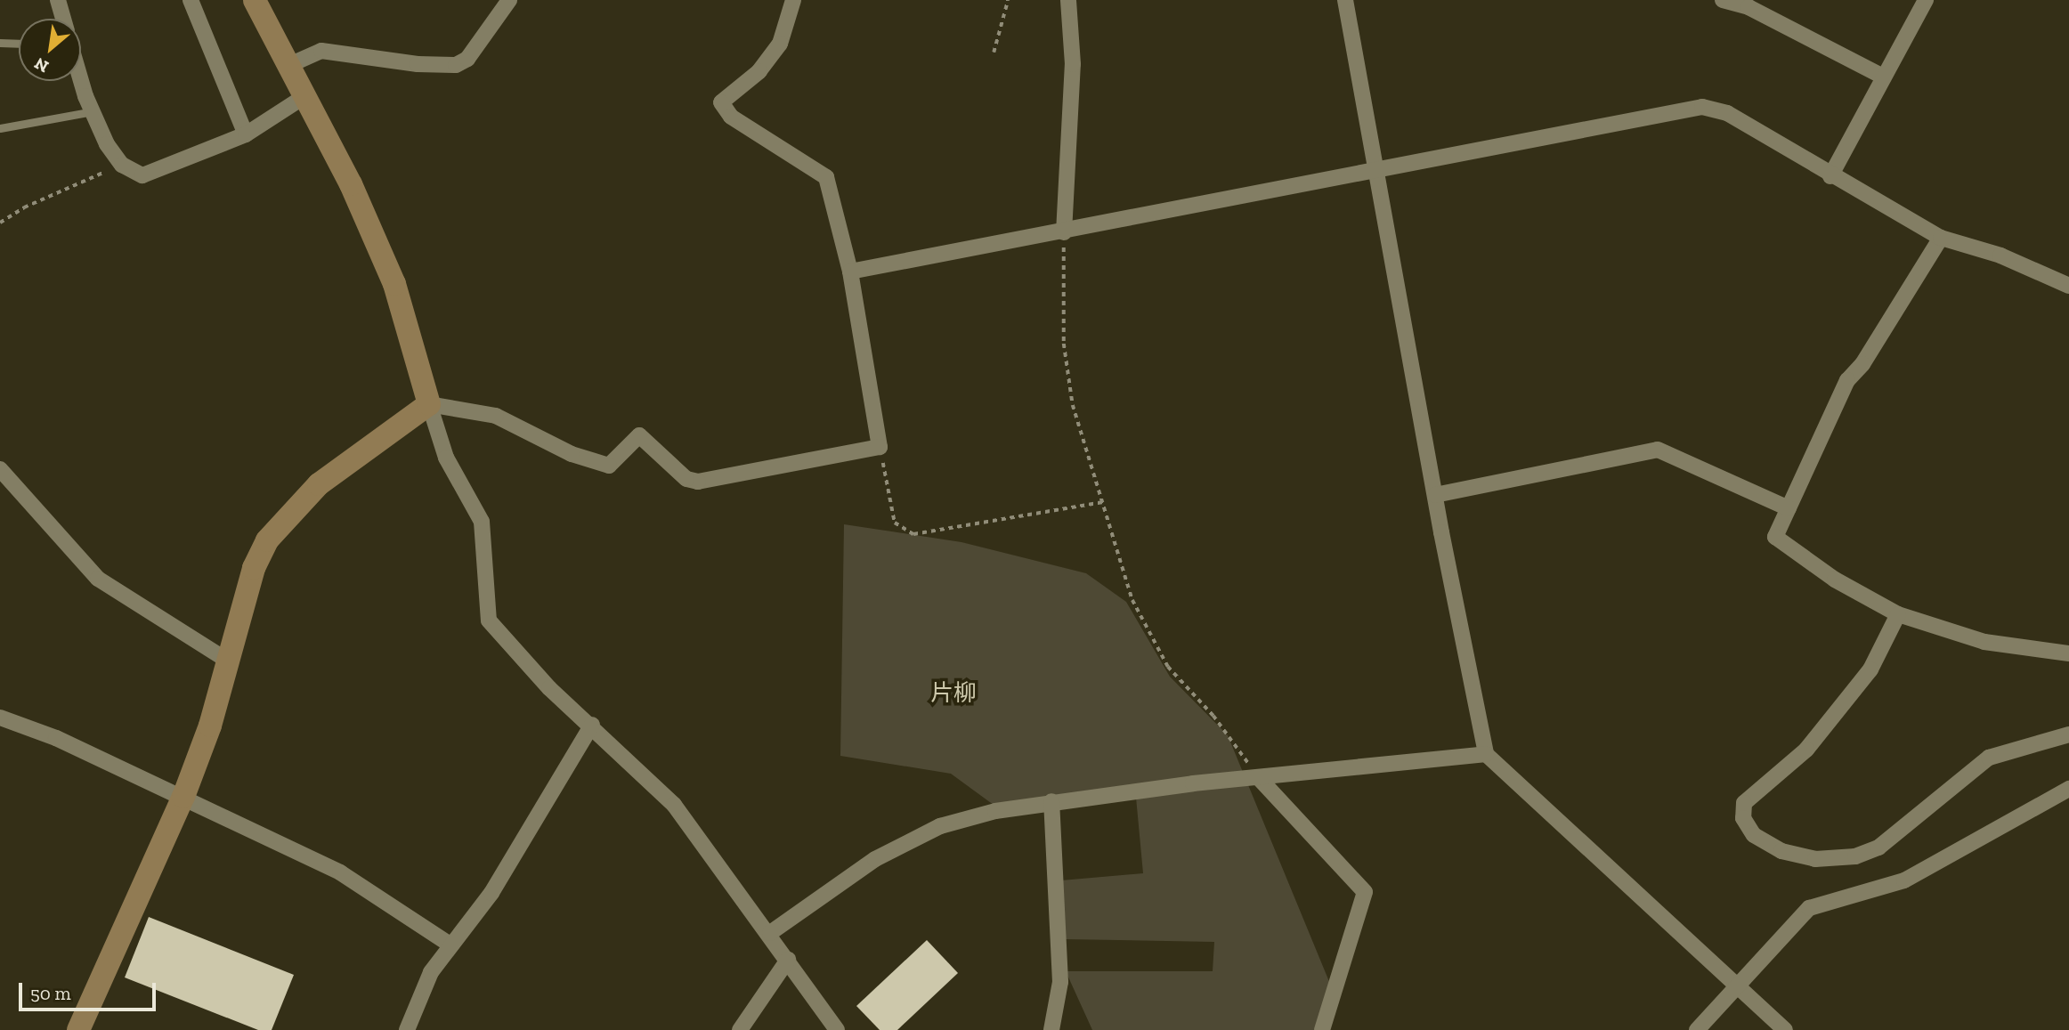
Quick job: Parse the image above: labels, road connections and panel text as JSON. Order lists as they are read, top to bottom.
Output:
{
  "districts": ["片柳"],
  "scale_bar": "50 m",
  "north": "bottom left"
}
